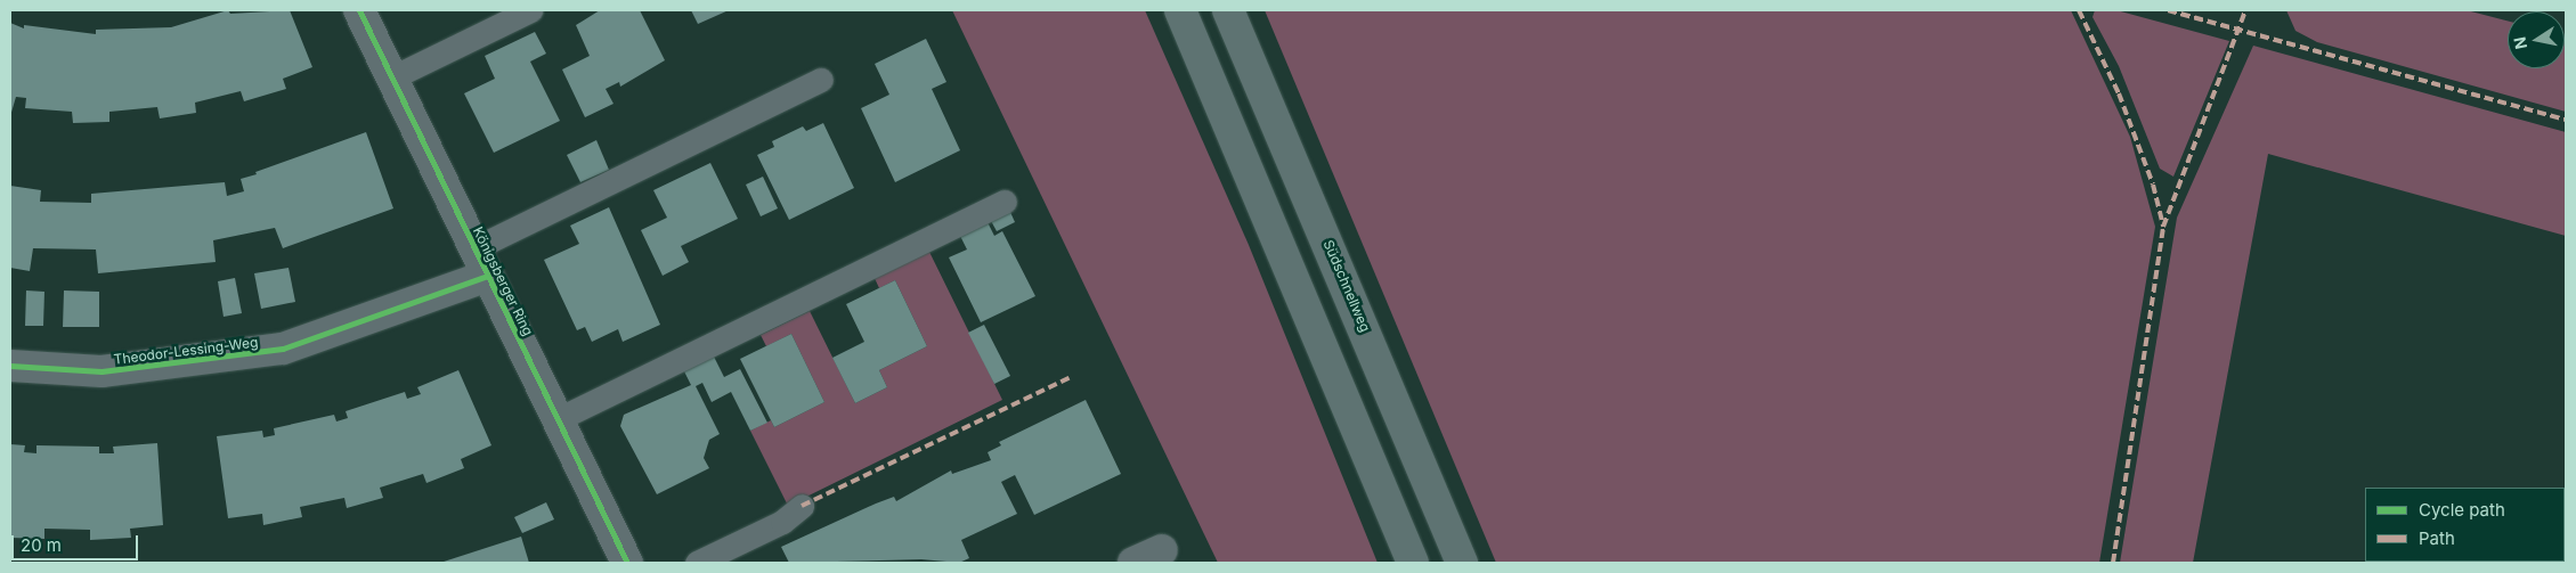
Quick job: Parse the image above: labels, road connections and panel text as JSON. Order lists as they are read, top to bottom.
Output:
{
  "streets": {
    "highway": ["Südschnellweg"],
    "street": ["Königsberger Ring", "Theodor-Lessing-Weg"]
  },
  "crossings": [
    ["Königsberger Ring", "Theodor-Lessing-Weg"]
  ],
  "legend": ["Cycle path", "Path"],
  "scale_bar": "20 m",
  "north": "left"
}
